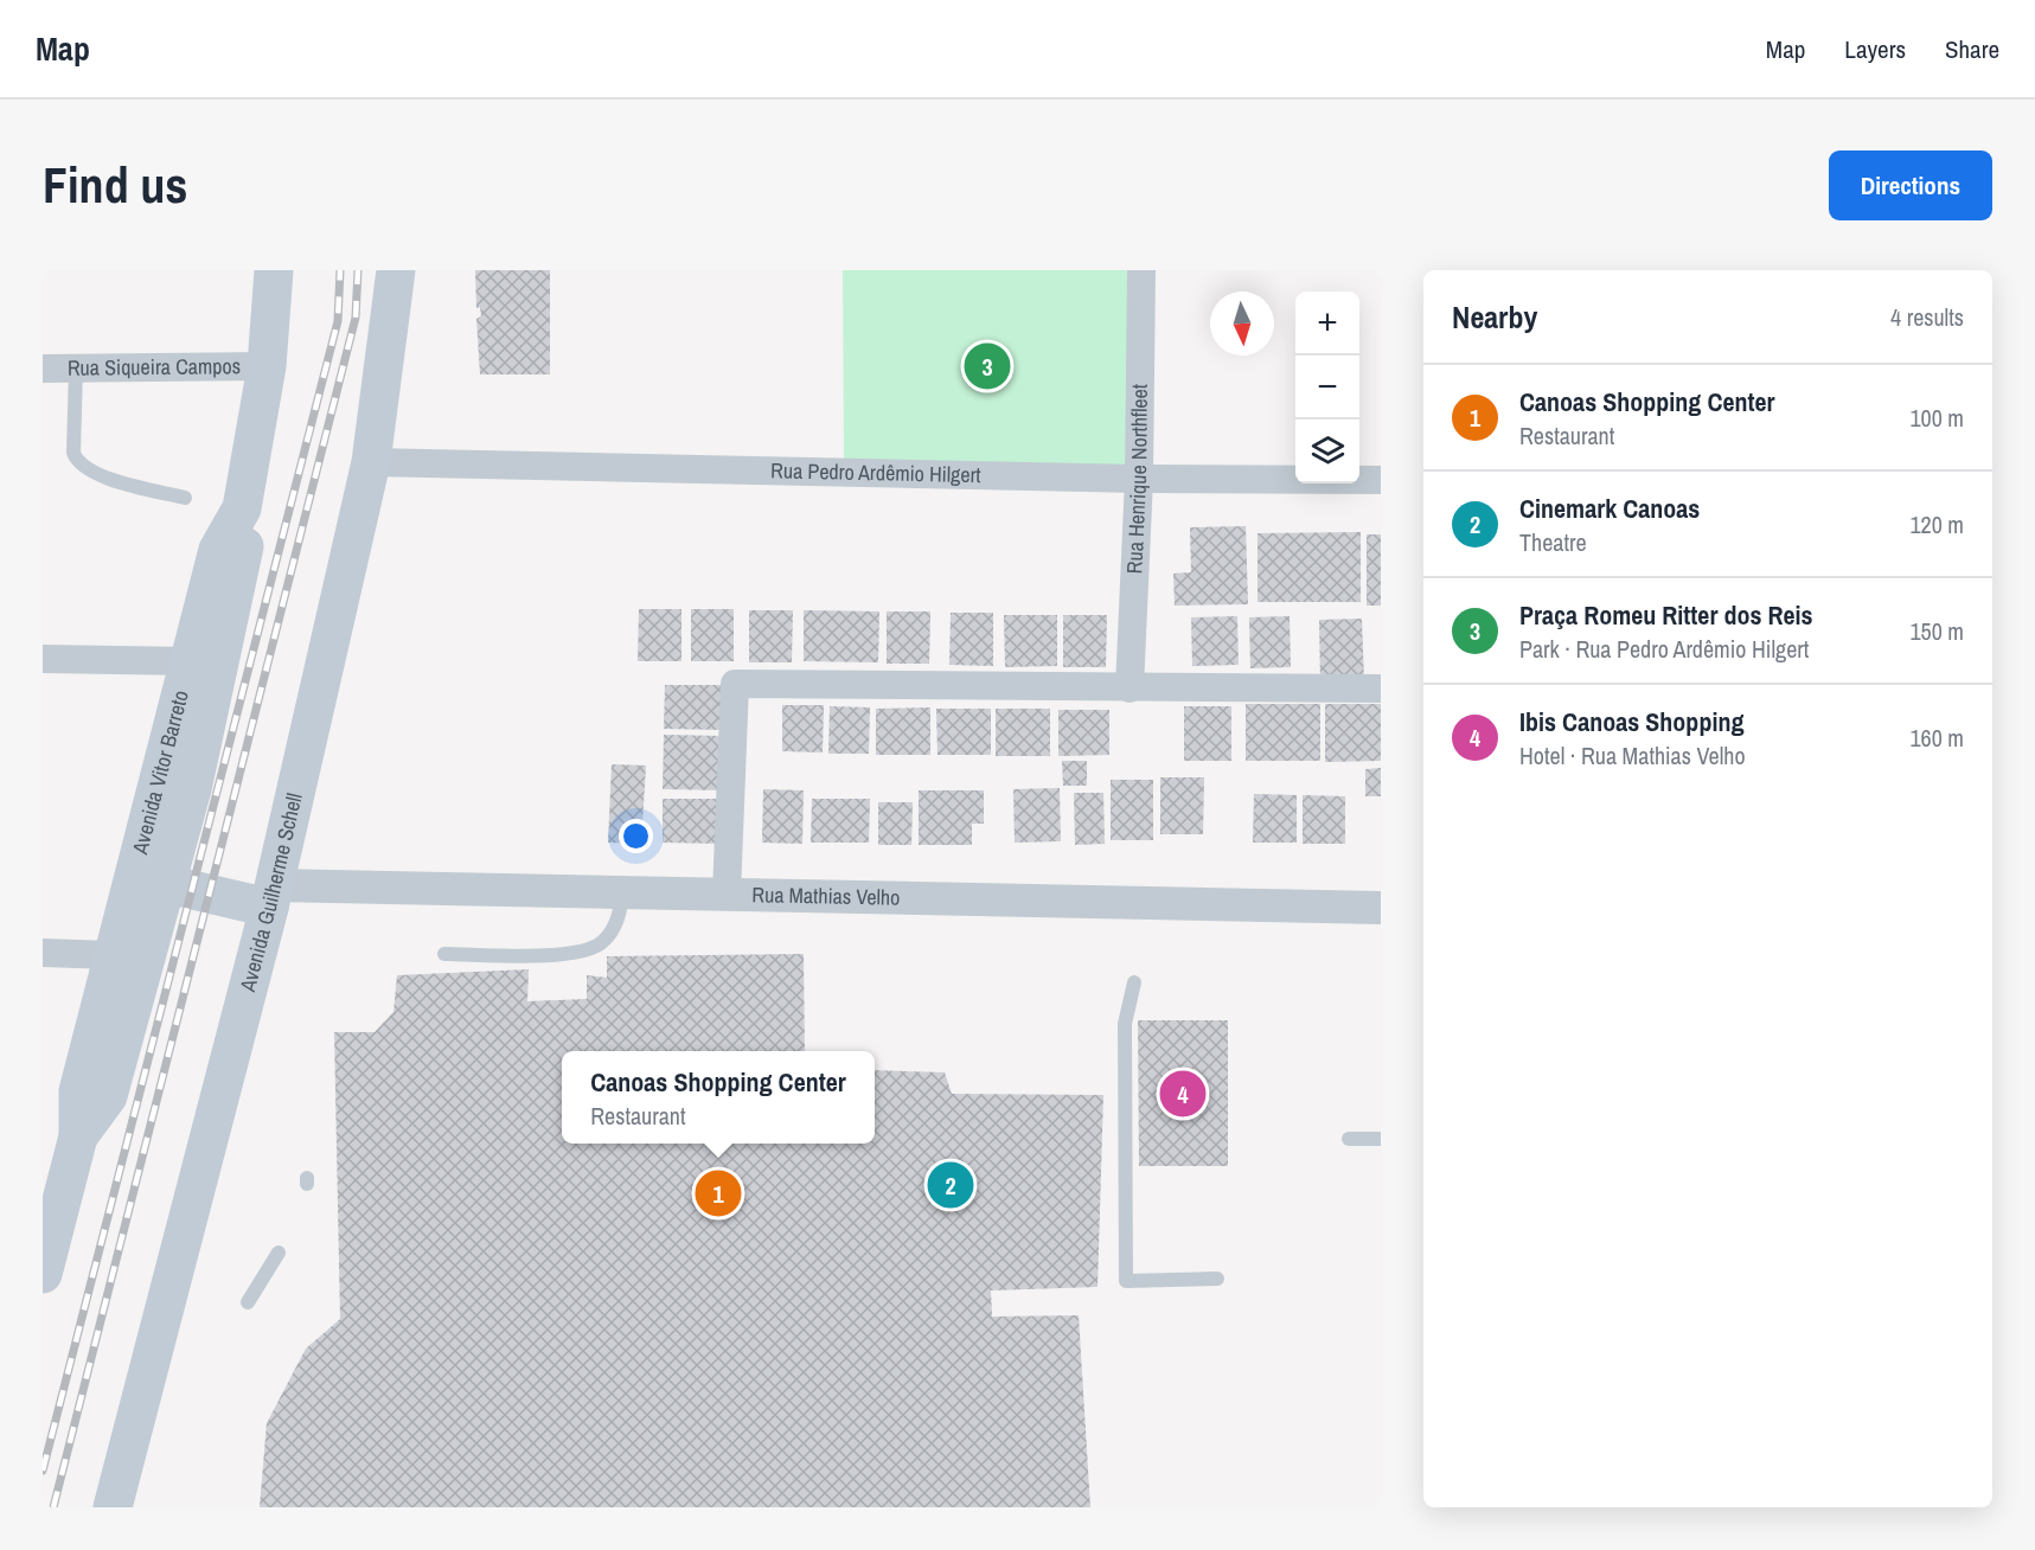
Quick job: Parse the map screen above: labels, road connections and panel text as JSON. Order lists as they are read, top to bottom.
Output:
{
  "streets": {
    "main road": ["Avenida Vitor Barreto", "Avenida Guilherme Schell"],
    "street": [
      "Rua Siqueira Campos",
      "Rua Pedro Ardêmio Hilgert",
      "Rua Henrique Northfleet",
      "Rua Mathias Velho"
    ]
  },
  "crossings": [
    ["Rua Siqueira Campos", "Avenida Vitor Barreto"],
    ["Rua Pedro Ardêmio Hilgert", "Rua Henrique Northfleet"],
    ["Rua Pedro Ardêmio Hilgert", "Avenida Guilherme Schell"],
    ["Avenida Guilherme Schell", "Rua Mathias Velho"]
  ],
  "north": "bottom",
  "page": {
    "header": "Map",
    "nav": ["Map", "Layers", "Share"],
    "buttons": "Directions",
    "title": "Find us",
    "heading": ["Nearby", "4 results"],
    "map_buttons": ["+", "−"],
    "pins": [
      "3",
      "4",
      "2",
      "1"
    ],
    "list": [
      {
        "mark": "1",
        "name": "Canoas Shopping Center",
        "note": "Restaurant",
        "value": "100 m"
      },
      {
        "mark": "2",
        "name": "Cinemark Canoas",
        "note": "Theatre",
        "value": "120 m"
      },
      {
        "mark": "3",
        "name": "Praça Romeu Ritter dos Reis",
        "note": "Park · Rua Pedro Ardêmio Hilgert",
        "value": "150 m"
      },
      {
        "mark": "4",
        "name": "Ibis Canoas Shopping",
        "note": "Hotel · Rua Mathias Velho",
        "value": "160 m"
      }
    ],
    "popup": ["Canoas Shopping Center", "Restaurant"]
  }
}
